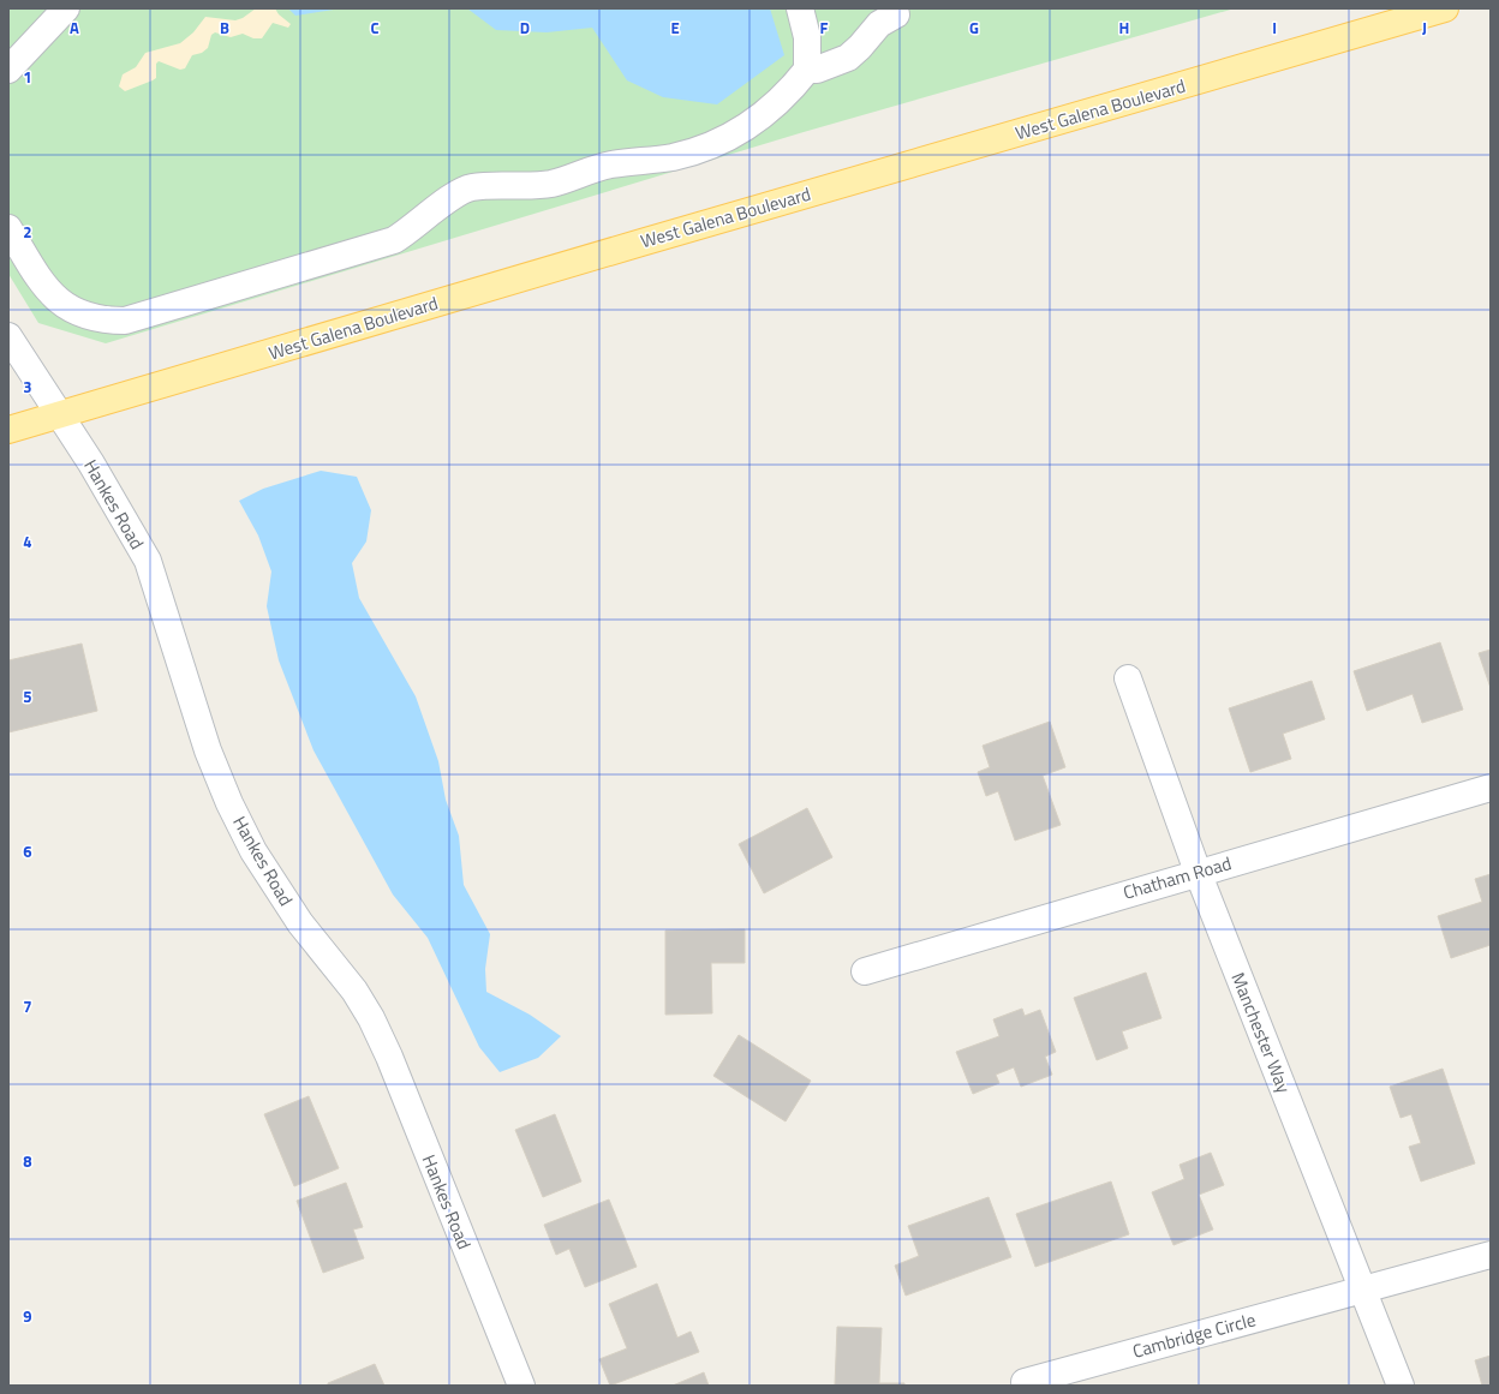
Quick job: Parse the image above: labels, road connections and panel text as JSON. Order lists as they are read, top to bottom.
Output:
{
  "streets": {
    "main road": ["West Galena Boulevard"],
    "street": [
      "Hankes Road",
      "Chatham Road",
      "Manchester Way",
      "Cambridge Circle"
    ]
  },
  "crossings": [
    ["West Galena Boulevard", "Hankes Road"],
    ["Chatham Road", "Manchester Way"],
    ["Manchester Way", "Cambridge Circle"]
  ],
  "grid": {
    "columns": [
      "A",
      "B",
      "C",
      "D",
      "E",
      "F",
      "G",
      "H",
      "I",
      "J"
    ],
    "rows": [
      "1",
      "2",
      "3",
      "4",
      "5",
      "6",
      "7",
      "8",
      "9"
    ]
  }
}
